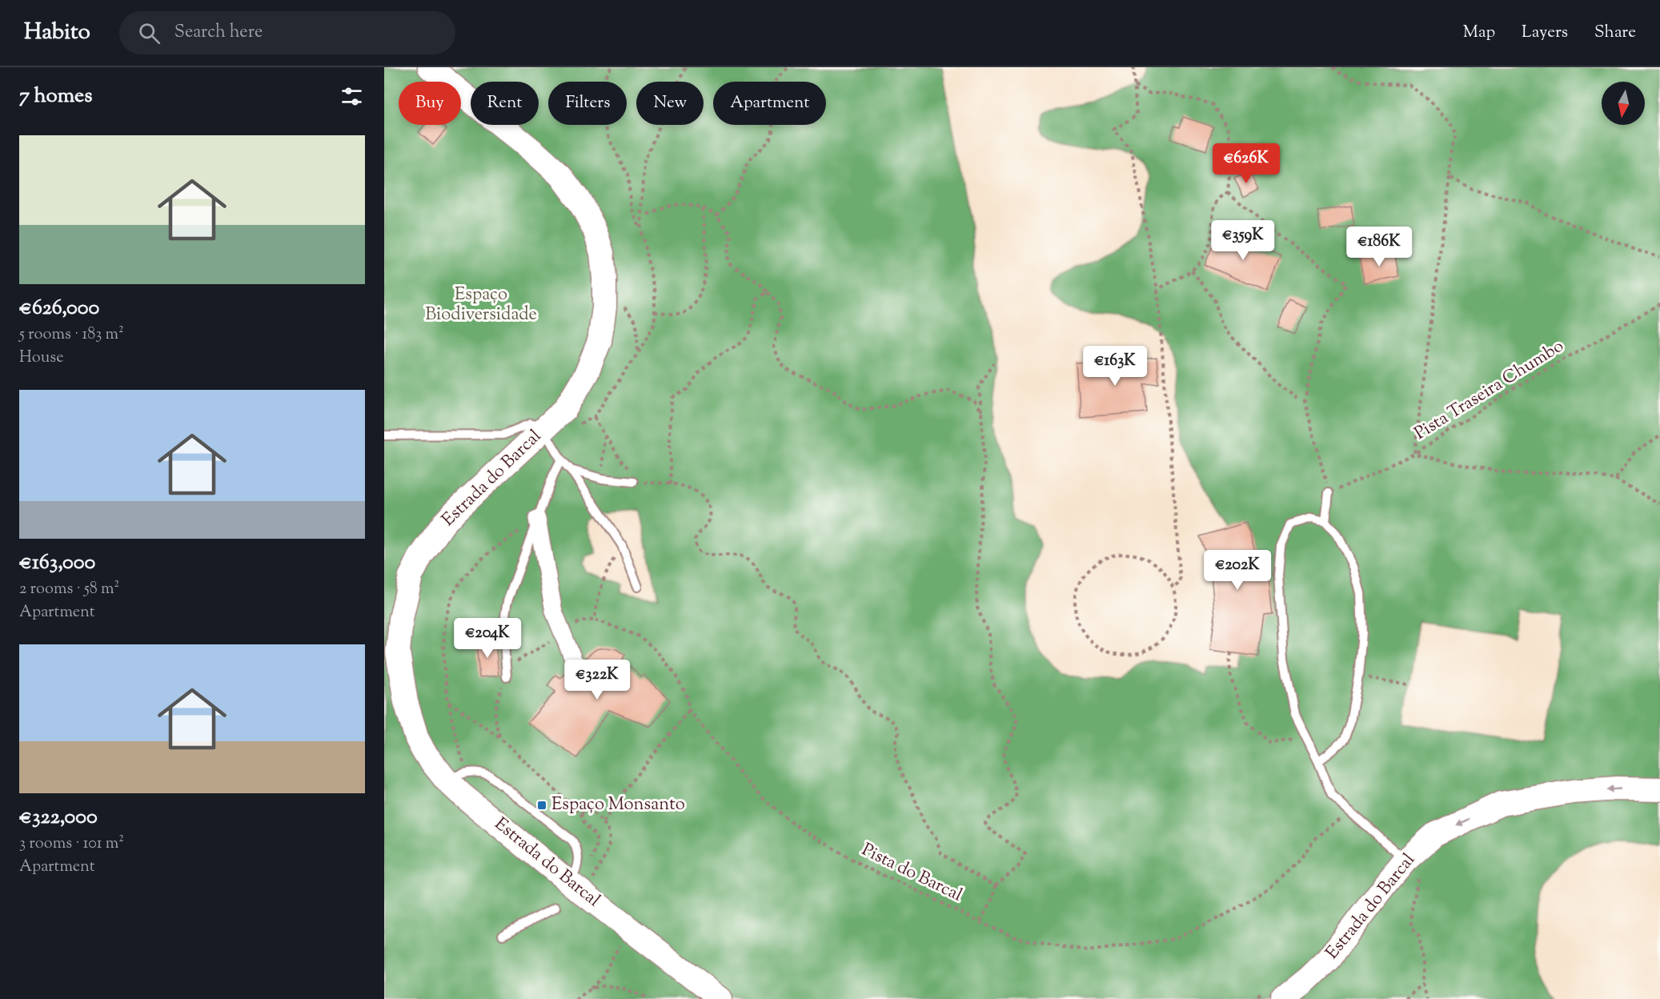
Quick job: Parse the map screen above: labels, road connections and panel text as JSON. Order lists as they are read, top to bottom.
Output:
{
  "streets": {
    "street": ["Estrada do Barcal"],
    "path": ["Pista Traseira Chumbo", "Pista do Barcal"]
  },
  "parks": ["Espaço Biodiversidade"],
  "places": {
    "transit": ["Espaço Monsanto"]
  },
  "north": "bottom",
  "page": {
    "header": "Habito",
    "search": "Search here",
    "nav": ["Map", "Layers", "Share"],
    "heading": "7 homes",
    "chip": [
      "Buy",
      "Rent",
      "Filters",
      "New",
      "Apartment"
    ],
    "list": [
      {
        "name": "€626,000",
        "note": "5 rooms · 183 m² · House"
      },
      {
        "name": "€163,000",
        "note": "2 rooms · 58 m² · Apartment"
      },
      {
        "name": "€322,000",
        "note": "3 rooms · 101 m² · Apartment"
      }
    ],
    "price": [
      "€626K",
      "€359K",
      "€186K",
      "€163K",
      "€202K",
      "€204K",
      "€322K"
    ]
  }
}
